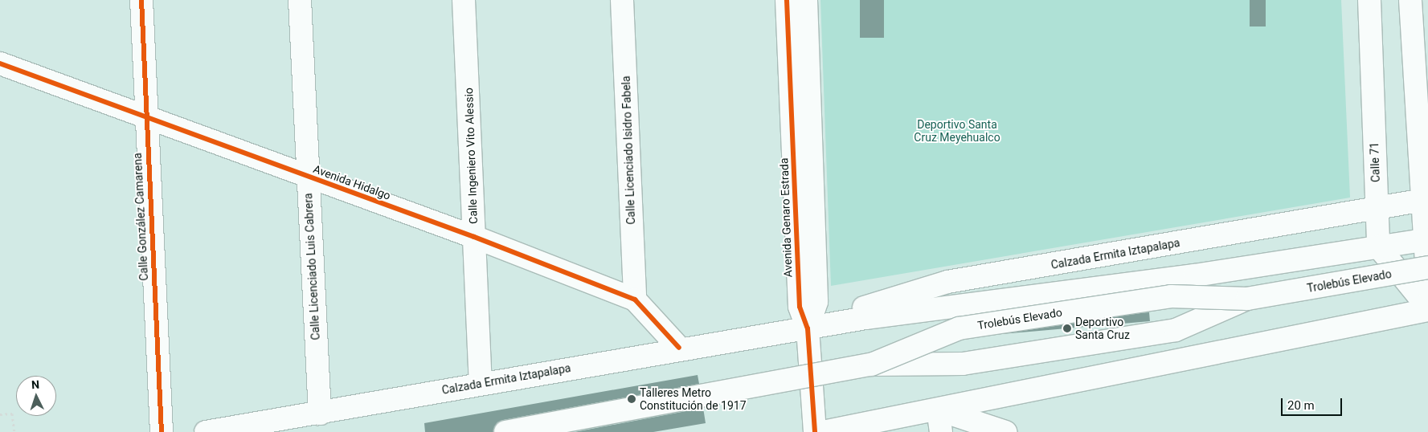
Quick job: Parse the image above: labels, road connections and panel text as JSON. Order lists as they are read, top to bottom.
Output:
{
  "streets": {
    "street": [
      "Calle Licenciado Isidro Fabela",
      "Calle Ingeniero Vito Alessio",
      "Calle 71",
      "Avenida Hidalgo",
      "Calle González Camarena",
      "Avenida Genaro Estrada",
      "Calzada Ermita Iztapalapa",
      "Calle Licenciado Luis Cabrera",
      "Trolebús Elevado"
    ]
  },
  "crossings": [
    ["Calle Licenciado Isidro Fabela", "Avenida Hidalgo"],
    ["Calle Ingeniero Vito Alessio", "Avenida Hidalgo"],
    ["Calle Ingeniero Vito Alessio", "Calzada Ermita Iztapalapa"],
    ["Calle 71", "Calzada Ermita Iztapalapa"],
    ["Avenida Hidalgo", "Calle González Camarena"],
    ["Avenida Hidalgo", "Calzada Ermita Iztapalapa"],
    ["Avenida Hidalgo", "Calle Licenciado Luis Cabrera"],
    ["Avenida Genaro Estrada", "Calzada Ermita Iztapalapa"],
    ["Calzada Ermita Iztapalapa", "Calle Licenciado Luis Cabrera"]
  ],
  "parks": ["Deportivo Santa Cruz Meyehualco"],
  "places": ["Deportivo Santa Cruz", "Talleres Metro Constitución de 1917"],
  "scale_bar": "20 m",
  "north": "top"
}
